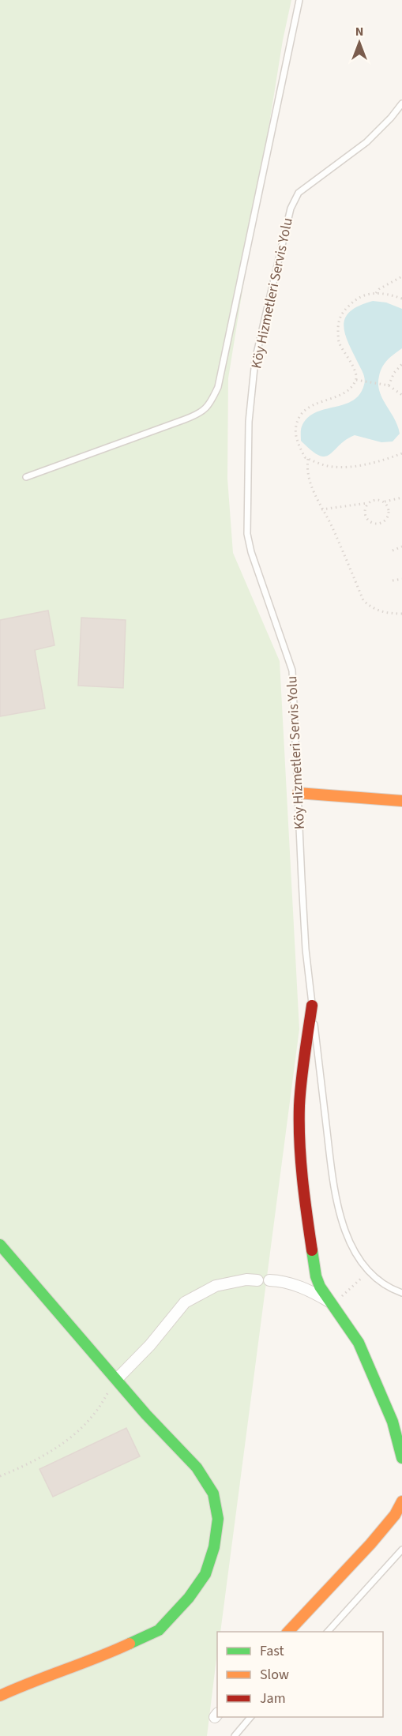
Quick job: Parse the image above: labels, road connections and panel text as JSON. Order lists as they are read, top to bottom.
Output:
{
  "streets": {
    "lane": ["Köy Hizmetleri Servis Yolu"]
  },
  "legend": ["Fast", "Slow", "Jam"],
  "north": "top"
}
